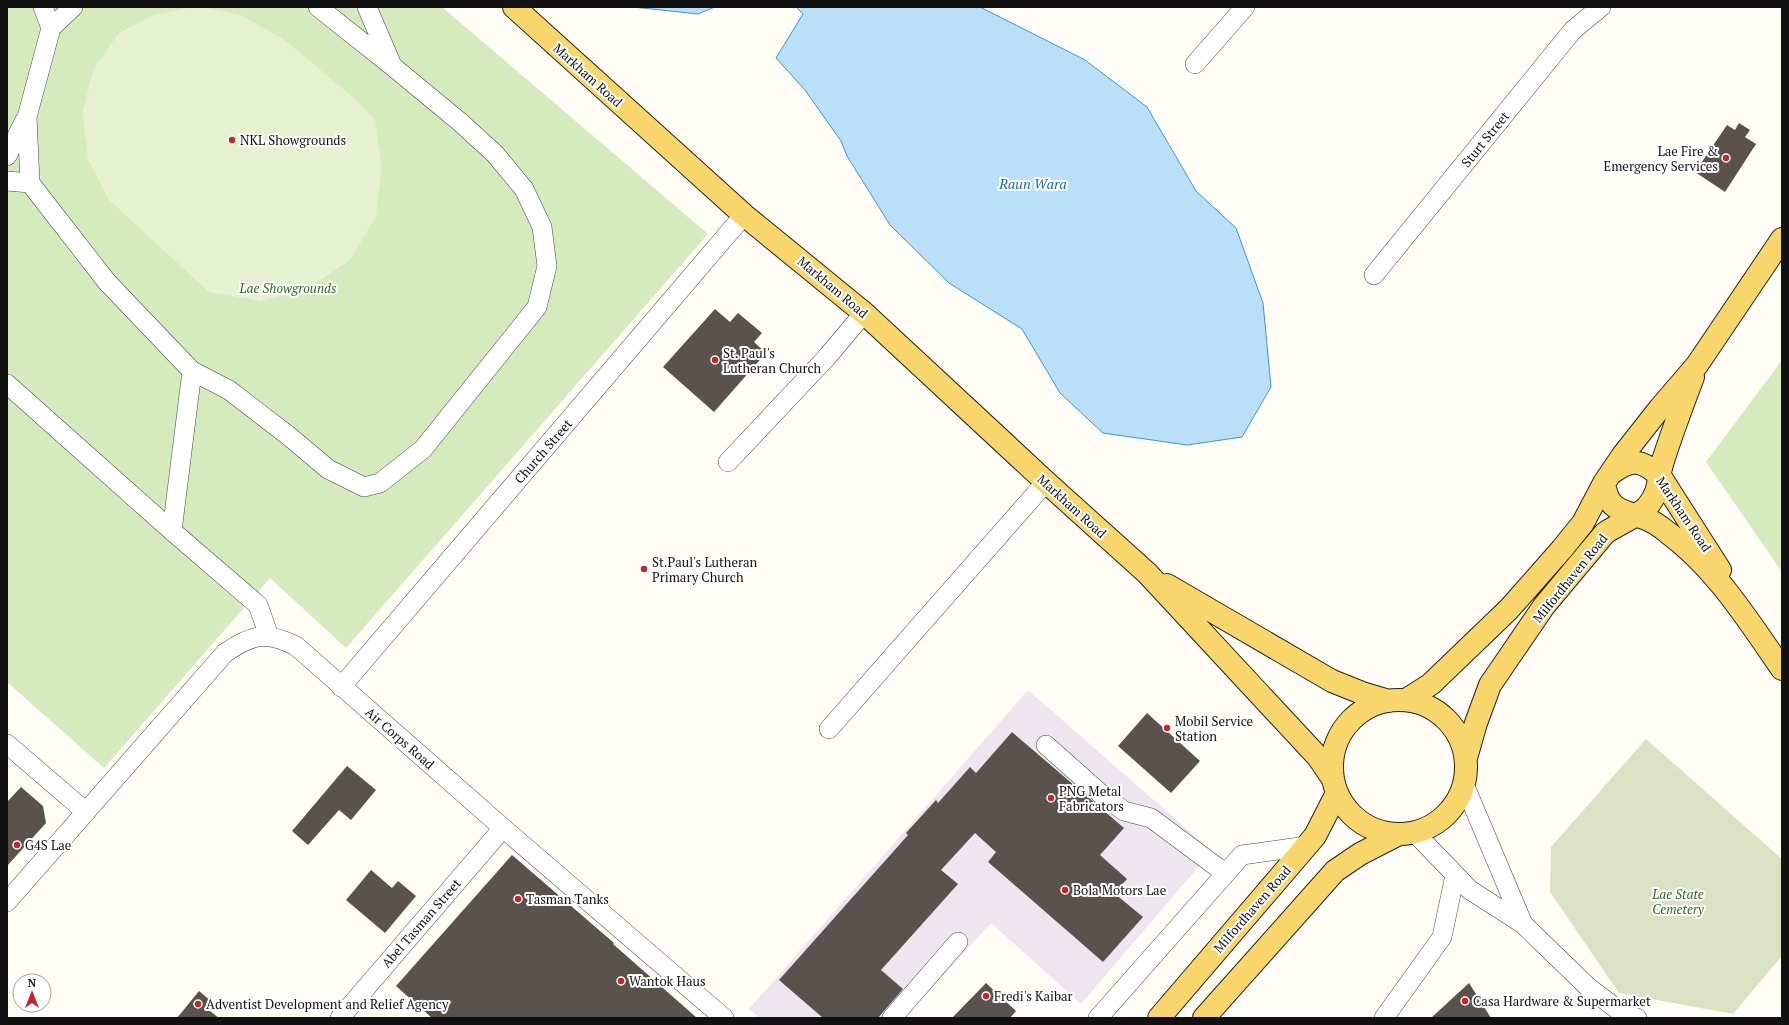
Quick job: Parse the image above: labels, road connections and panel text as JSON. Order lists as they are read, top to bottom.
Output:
{
  "streets": {
    "main road": ["Markham Road", "Milfordhaven Road"],
    "street": [
      "Sturt Street",
      "Church Street",
      "Air Corps Road",
      "Abel Tasman Street"
    ]
  },
  "crossings": [
    ["Markham Road", "Church Street"],
    ["Markham Road", "Milfordhaven Road"],
    ["Church Street", "Air Corps Road"],
    ["Air Corps Road", "Abel Tasman Street"]
  ],
  "water": ["Raun Wara"],
  "parks": ["Lae Showgrounds", "Lae State Cemetery"],
  "places": [
    "NKL Showgrounds",
    "Lae Fire & Emergency Services",
    "St. Paul's Lutheran Church",
    "St.Paul's Lutheran Primary Church",
    "Mobil Service Station",
    "PNG Metal Fabricators",
    "G4S Lae",
    "Bola Motors Lae",
    "Tasman Tanks",
    "Wantok Haus",
    "Fredi's Kaibar",
    "Casa Hardware & Supermarket",
    "Adventist Development and Relief Agency"
  ],
  "north": "top"
}
